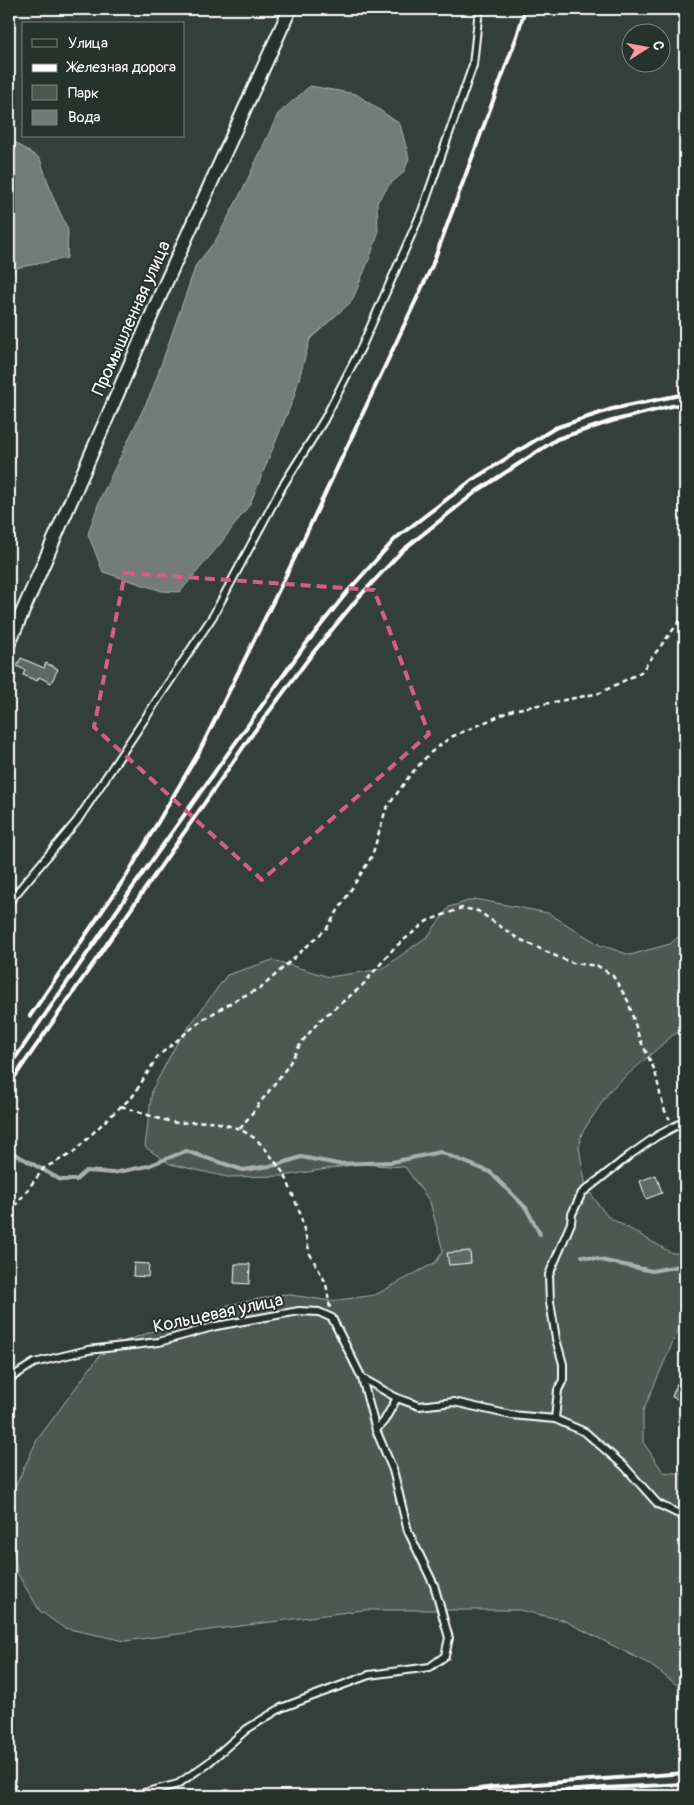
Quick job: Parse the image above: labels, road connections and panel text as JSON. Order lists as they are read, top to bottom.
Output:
{
  "streets": {
    "street": ["Промышленная улица"],
    "lane": ["Кольцевая улица"]
  },
  "legend": [
    "Улица",
    "Железная дорога",
    "Парк",
    "Вода"
  ],
  "north": "right"
}
